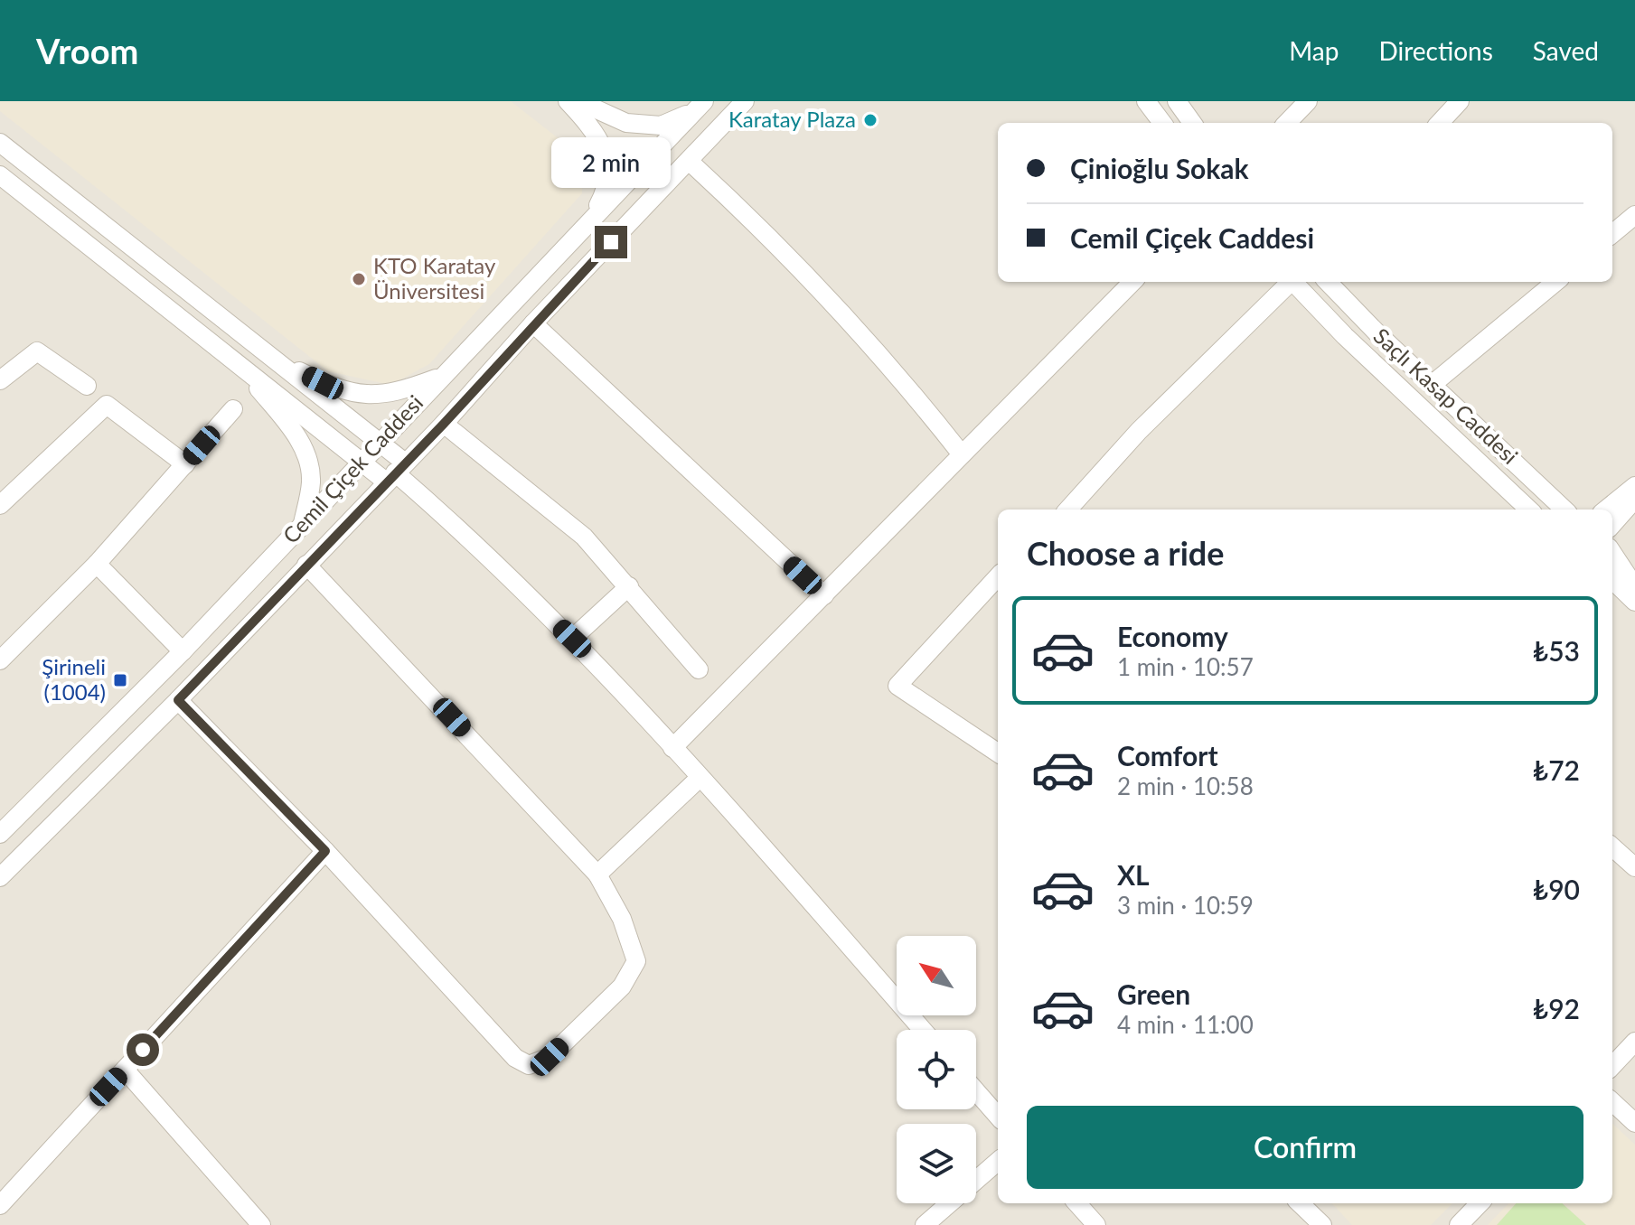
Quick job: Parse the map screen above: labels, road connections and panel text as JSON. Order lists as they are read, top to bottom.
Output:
{
  "streets": {
    "street": ["Saçlı Kasap Caddesi", "Cemil Çiçek Caddesi"]
  },
  "places": {
    "other": ["Karatay Plaza", "KTO Karatay Üniversitesi"],
    "transit": ["Şirineli (1004)"]
  },
  "north": "top left",
  "page": {
    "header": "Vroom",
    "nav": ["Map", "Directions", "Saved"],
    "banner": ["Çinioğlu Sokak", "Cemil Çiçek Caddesi"],
    "bubble": "2 min",
    "heading": "Choose a ride",
    "list": [
      {
        "name": "Economy",
        "note": "1 min · 10:57",
        "value": "₺53"
      },
      {
        "name": "Comfort",
        "note": "2 min · 10:58",
        "value": "₺72"
      },
      {
        "name": "XL",
        "note": "3 min · 10:59",
        "value": "₺90"
      },
      {
        "name": "Green",
        "note": "4 min · 11:00",
        "value": "₺92"
      }
    ],
    "buttons": "Confirm"
  }
}
